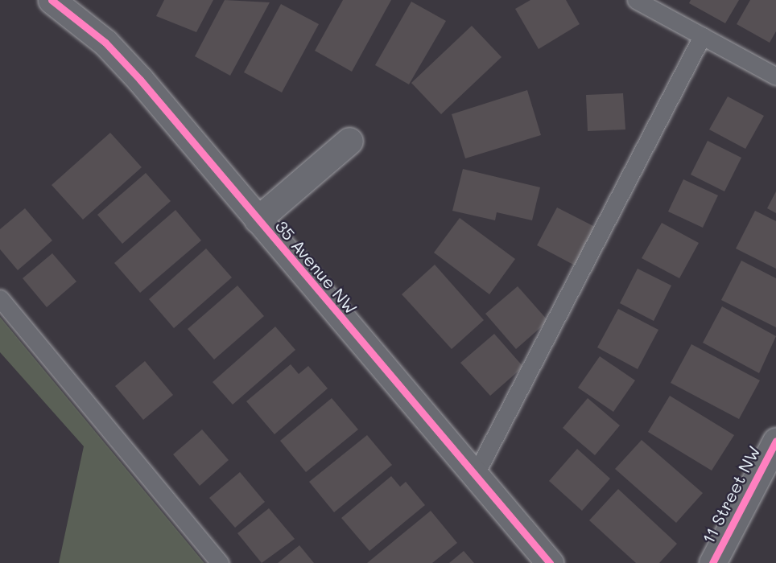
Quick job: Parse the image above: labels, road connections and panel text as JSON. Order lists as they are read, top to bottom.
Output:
{
  "streets": {
    "street": ["35 Avenue NW", "11 Street NW"]
  }
}
